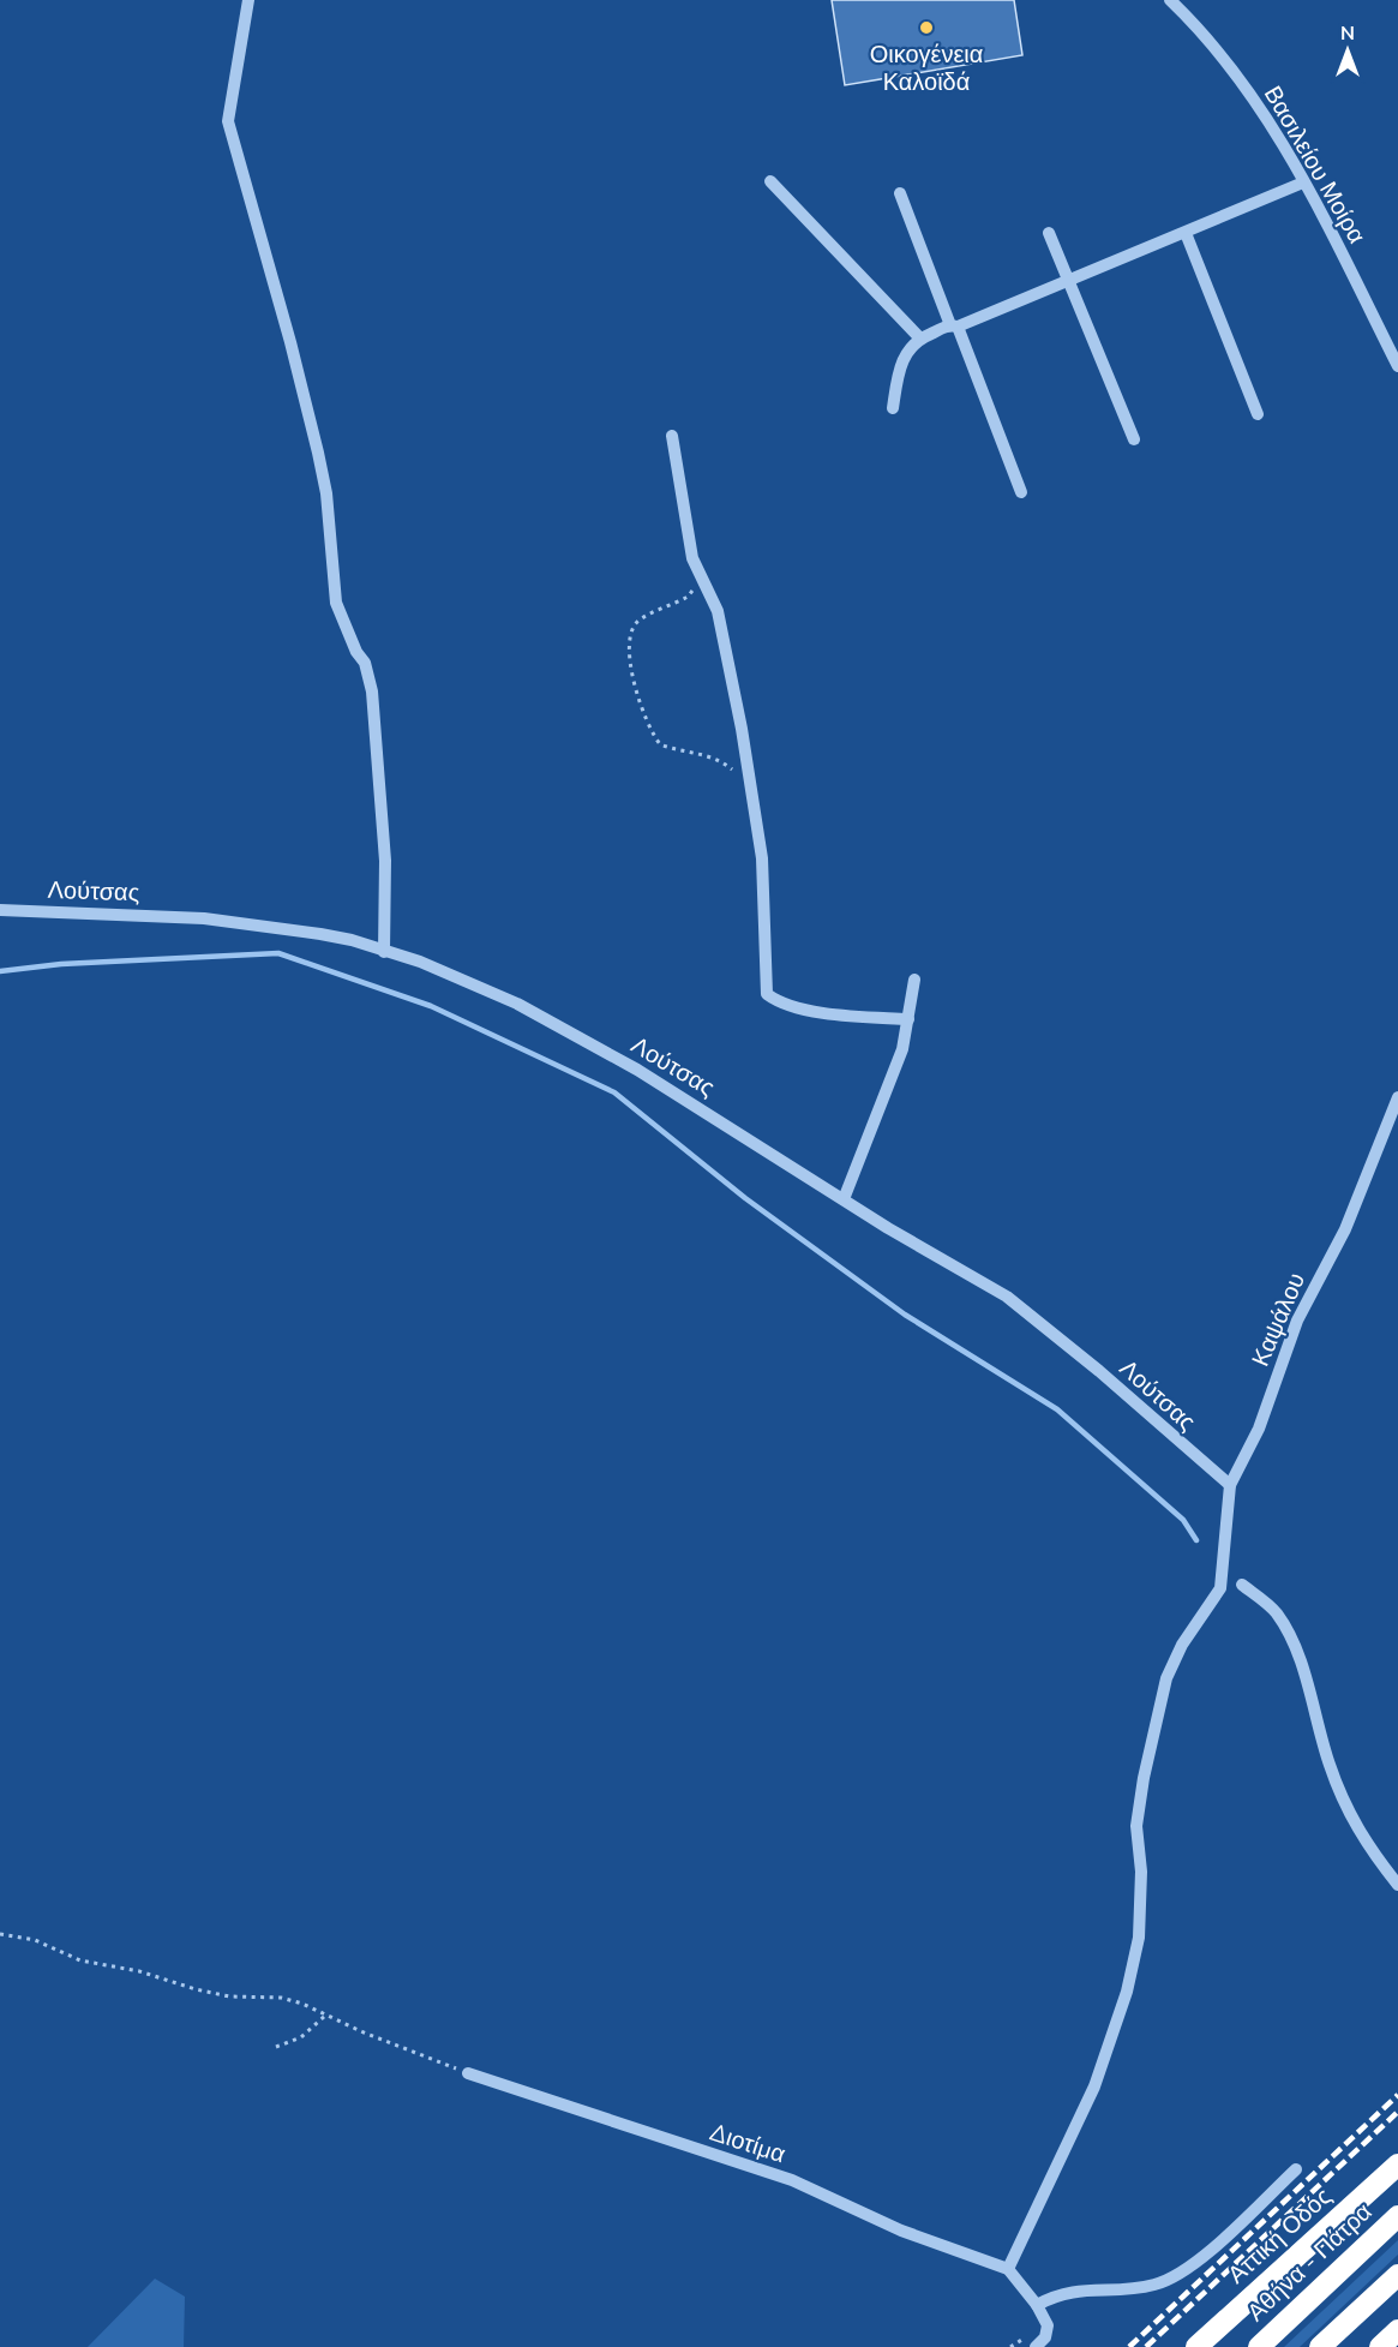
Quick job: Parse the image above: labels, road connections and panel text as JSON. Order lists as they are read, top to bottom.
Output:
{
  "streets": {
    "highway": ["Αττική Οδός", "Αθήνα - Πάτρα"],
    "street": [
      "Βασιλείου Μοίρα",
      "Λούτσας",
      "Καψάλου",
      "Διοτίμα"
    ]
  },
  "crossings": [
    ["Λούτσας", "Καψάλου"],
    ["Καψάλου", "Διοτίμα"]
  ],
  "places": ["Οικογένεια Καλοϊδά"],
  "north": "top"
}
